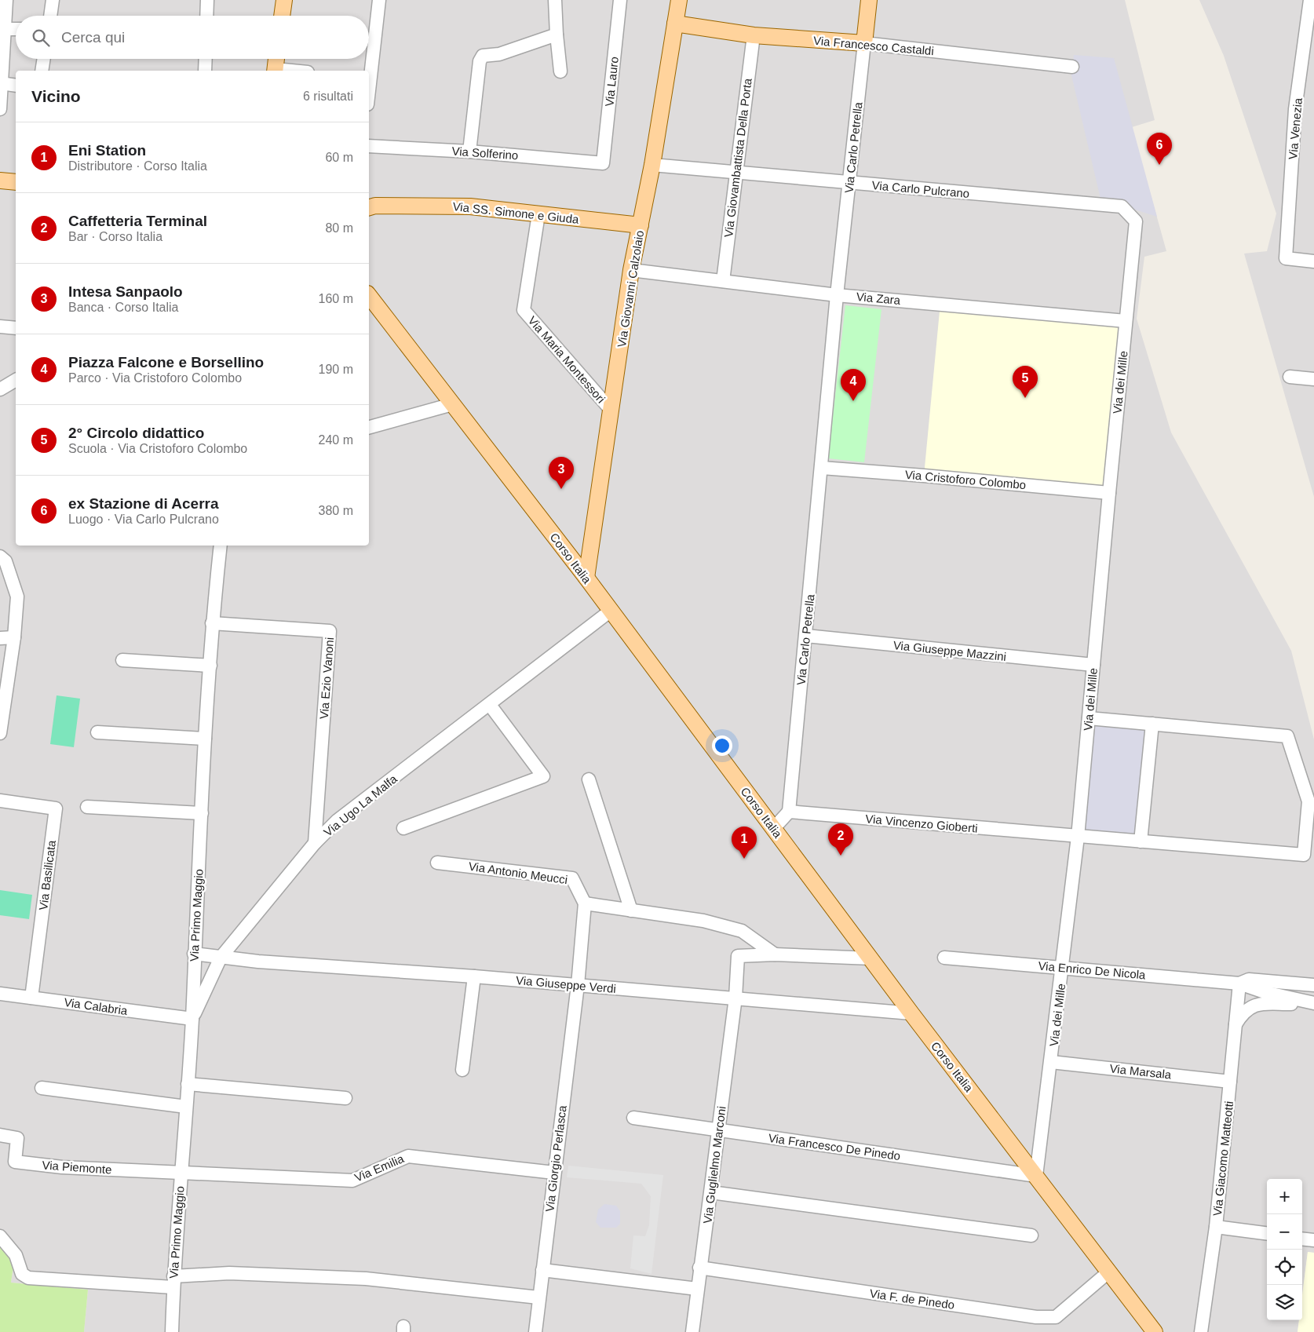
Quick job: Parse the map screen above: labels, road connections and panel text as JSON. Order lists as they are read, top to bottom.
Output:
{
  "streets": {
    "main road": [
      "Via Francesco Castaldi",
      "Via Carlo Petrella",
      "Via SS. Simone e Giuda",
      "Via Giovanni Calzolaio",
      "Corso Italia"
    ],
    "street": [
      "Via Lauro",
      "Via Venezia",
      "Via Solferino",
      "Via Giovambattista Della Porta",
      "Via Carlo Pulcrano",
      "Via Zara",
      "Via Maria Montessori",
      "Via dei Mille",
      "Via Cristoforo Colombo",
      "Via Giuseppe Mazzini",
      "Via Ezio Vanoni",
      "Via Ugo La Malfa",
      "Via Vincenzo Gioberti",
      "Via Antonio Meucci",
      "Via Basilicata",
      "Via Primo Maggio",
      "Via Enrico De Nicola",
      "Via Giuseppe Verdi",
      "Via Calabria",
      "Via Marsala",
      "Via Francesco De Pinedo",
      "Via Giorgio Perlasca",
      "Via Giacomo Matteotti",
      "Via Guglielmo Marconi",
      "Via Piemonte",
      "Via Emilia",
      "Via F. de Pinedo"
    ]
  },
  "crossings": [
    ["Via Francesco Castaldi", "Via Carlo Petrella"],
    ["Via Francesco Castaldi", "Via Giovambattista Della Porta"],
    ["Via Francesco Castaldi", "Via Giovanni Calzolaio"],
    ["Via Lauro", "Via Solferino"],
    ["Via Carlo Petrella", "Via Carlo Pulcrano"],
    ["Via Carlo Petrella", "Via Zara"],
    ["Via Carlo Petrella", "Via Cristoforo Colombo"],
    ["Via Carlo Petrella", "Via Giuseppe Mazzini"],
    ["Via Carlo Petrella", "Via Vincenzo Gioberti"],
    ["Via Giovambattista Della Porta", "Via Carlo Pulcrano"],
    ["Via Giovambattista Della Porta", "Via Zara"],
    ["Via Carlo Pulcrano", "Via Giovanni Calzolaio"],
    ["Via Carlo Pulcrano", "Via dei Mille"],
    ["Via SS. Simone e Giuda", "Via Giovanni Calzolaio"],
    ["Via SS. Simone e Giuda", "Via Maria Montessori"],
    ["Via Giovanni Calzolaio", "Via Zara"],
    ["Via Giovanni Calzolaio", "Via Maria Montessori"],
    ["Via Giovanni Calzolaio", "Corso Italia"],
    ["Via Zara", "Via dei Mille"],
    ["Via dei Mille", "Via Cristoforo Colombo"],
    ["Via dei Mille", "Corso Italia"],
    ["Via dei Mille", "Via Giuseppe Mazzini"],
    ["Via dei Mille", "Via Vincenzo Gioberti"],
    ["Via dei Mille", "Via Enrico De Nicola"],
    ["Via dei Mille", "Via Marsala"],
    ["Via dei Mille", "Via Francesco De Pinedo"],
    ["Corso Italia", "Via Ugo La Malfa"],
    ["Corso Italia", "Via Giuseppe Verdi"],
    ["Corso Italia", "Via Francesco De Pinedo"],
    ["Corso Italia", "Via F. de Pinedo"],
    ["Via Ezio Vanoni", "Via Ugo La Malfa"],
    ["Via Ezio Vanoni", "Via Primo Maggio"],
    ["Via Ugo La Malfa", "Via Primo Maggio"],
    ["Via Ugo La Malfa", "Via Giuseppe Verdi"],
    ["Via Ugo La Malfa", "Via Calabria"],
    ["Via Basilicata", "Via Calabria"],
    ["Via Primo Maggio", "Via Calabria"],
    ["Via Primo Maggio", "Via Piemonte"],
    ["Via Primo Maggio", "Via Emilia"],
    ["Via Enrico De Nicola", "Via Giacomo Matteotti"],
    ["Via Giuseppe Verdi", "Via Giorgio Perlasca"],
    ["Via Giuseppe Verdi", "Via Guglielmo Marconi"],
    ["Via Marsala", "Via Giacomo Matteotti"],
    ["Via Francesco De Pinedo", "Via Guglielmo Marconi"],
    ["Via Giorgio Perlasca", "Via Emilia"],
    ["Via Guglielmo Marconi", "Via F. de Pinedo"],
    ["Via Piemonte", "Via Emilia"]
  ],
  "page": {
    "search": "Cerca qui",
    "heading": ["Vicino", "6 risultati"],
    "list": [
      {
        "mark": "1",
        "name": "Eni Station",
        "note": "Distributore · Corso Italia",
        "value": "60 m"
      },
      {
        "mark": "2",
        "name": "Caffetteria Terminal",
        "note": "Bar · Corso Italia",
        "value": "80 m"
      },
      {
        "mark": "3",
        "name": "Intesa Sanpaolo",
        "note": "Banca · Corso Italia",
        "value": "160 m"
      },
      {
        "mark": "4",
        "name": "Piazza Falcone e Borsellino",
        "note": "Parco · Via Cristoforo Colombo",
        "value": "190 m"
      },
      {
        "mark": "5",
        "name": "2° Circolo didattico",
        "note": "Scuola · Via Cristoforo Colombo",
        "value": "240 m"
      },
      {
        "mark": "6",
        "name": "ex Stazione di Acerra",
        "note": "Luogo · Via Carlo Pulcrano",
        "value": "380 m"
      }
    ],
    "pins": [
      "6",
      "5",
      "4",
      "3",
      "2",
      "1"
    ],
    "map_buttons": ["+", "−"]
  }
}
